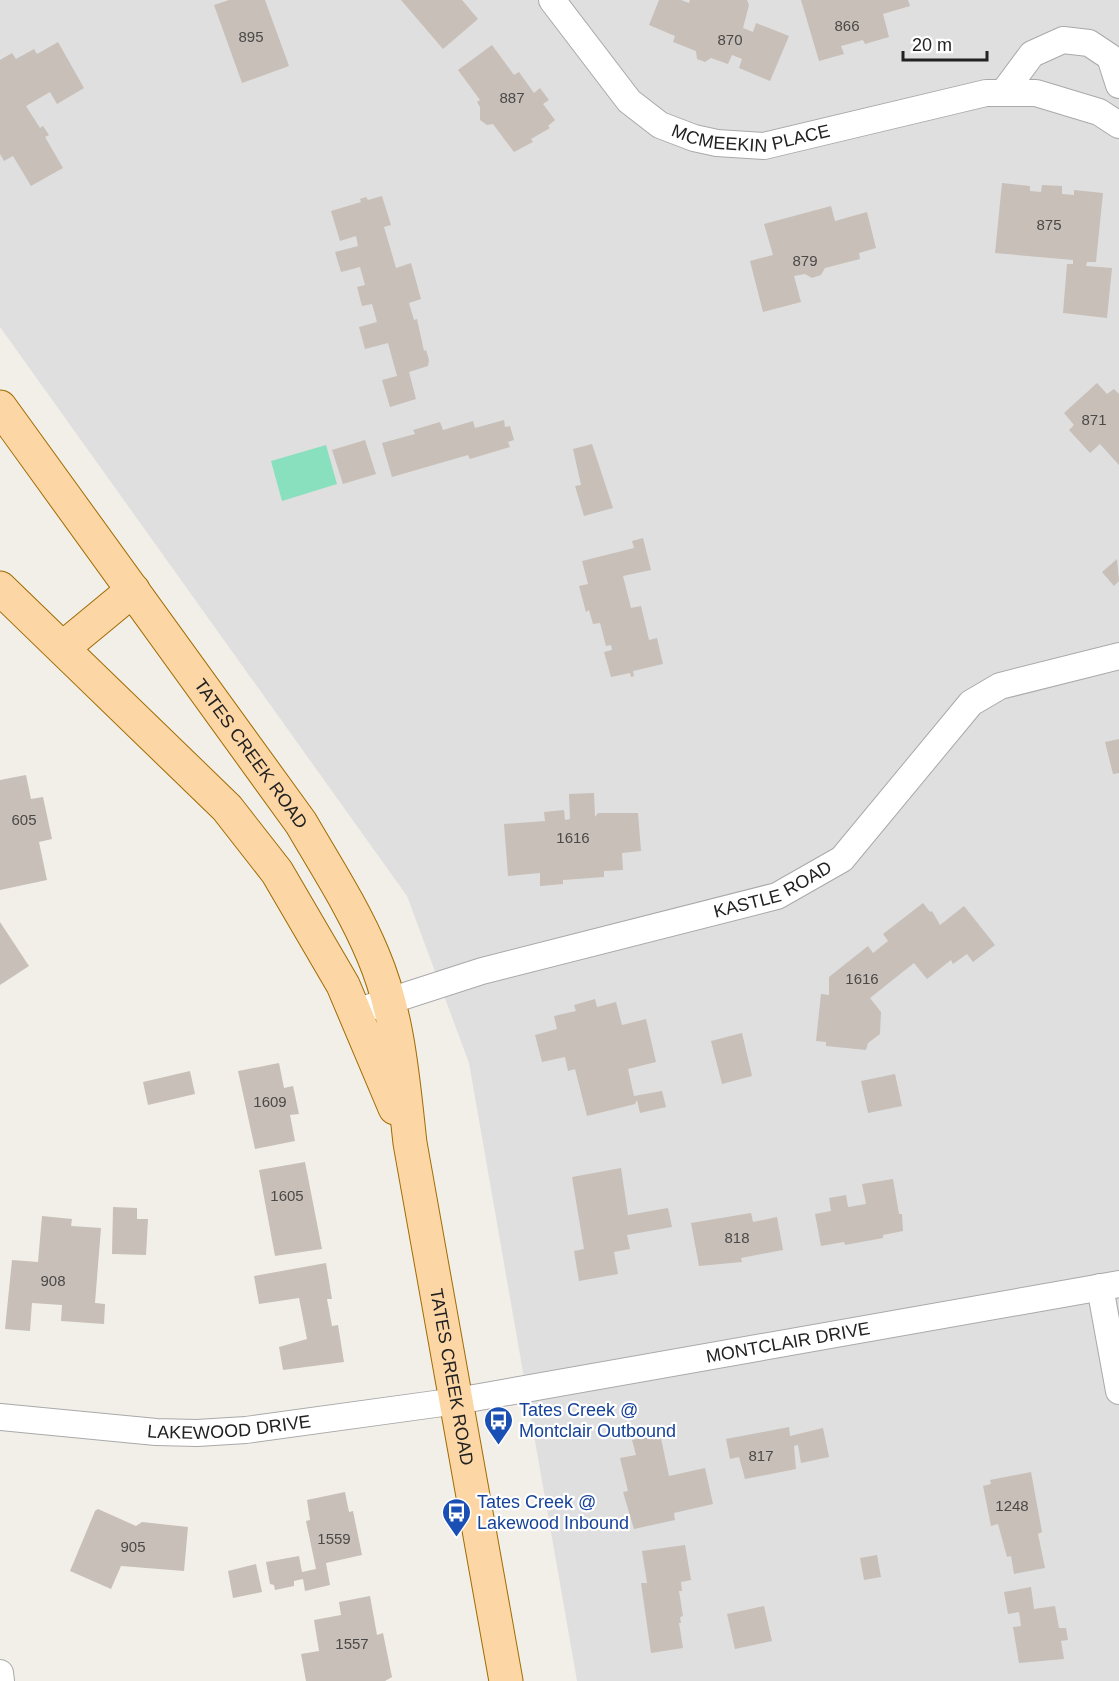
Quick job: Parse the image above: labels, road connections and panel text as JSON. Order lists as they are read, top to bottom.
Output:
{
  "streets": {
    "main road": ["TATES CREEK ROAD"],
    "street": [
      "MCMEEKIN PLACE",
      "KASTLE ROAD",
      "MONTCLAIR DRIVE",
      "LAKEWOOD DRIVE"
    ]
  },
  "crossings": [
    ["TATES CREEK ROAD", "KASTLE ROAD"],
    ["TATES CREEK ROAD", "MONTCLAIR DRIVE"],
    ["TATES CREEK ROAD", "LAKEWOOD DRIVE"],
    ["MONTCLAIR DRIVE", "LAKEWOOD DRIVE"]
  ],
  "places": {
    "bus stop": ["Tates Creek @ Montclair Outbound", "Tates Creek @ Lakewood Inbound"]
  },
  "house_numbers": [
    "866",
    "895",
    "870",
    "887",
    "875",
    "879",
    "871",
    "605",
    "1616",
    "1616",
    "1609",
    "1605",
    "818",
    "908",
    "817",
    "1248",
    "1559",
    "905",
    "1557"
  ],
  "scale_bar": "20 m"
}
